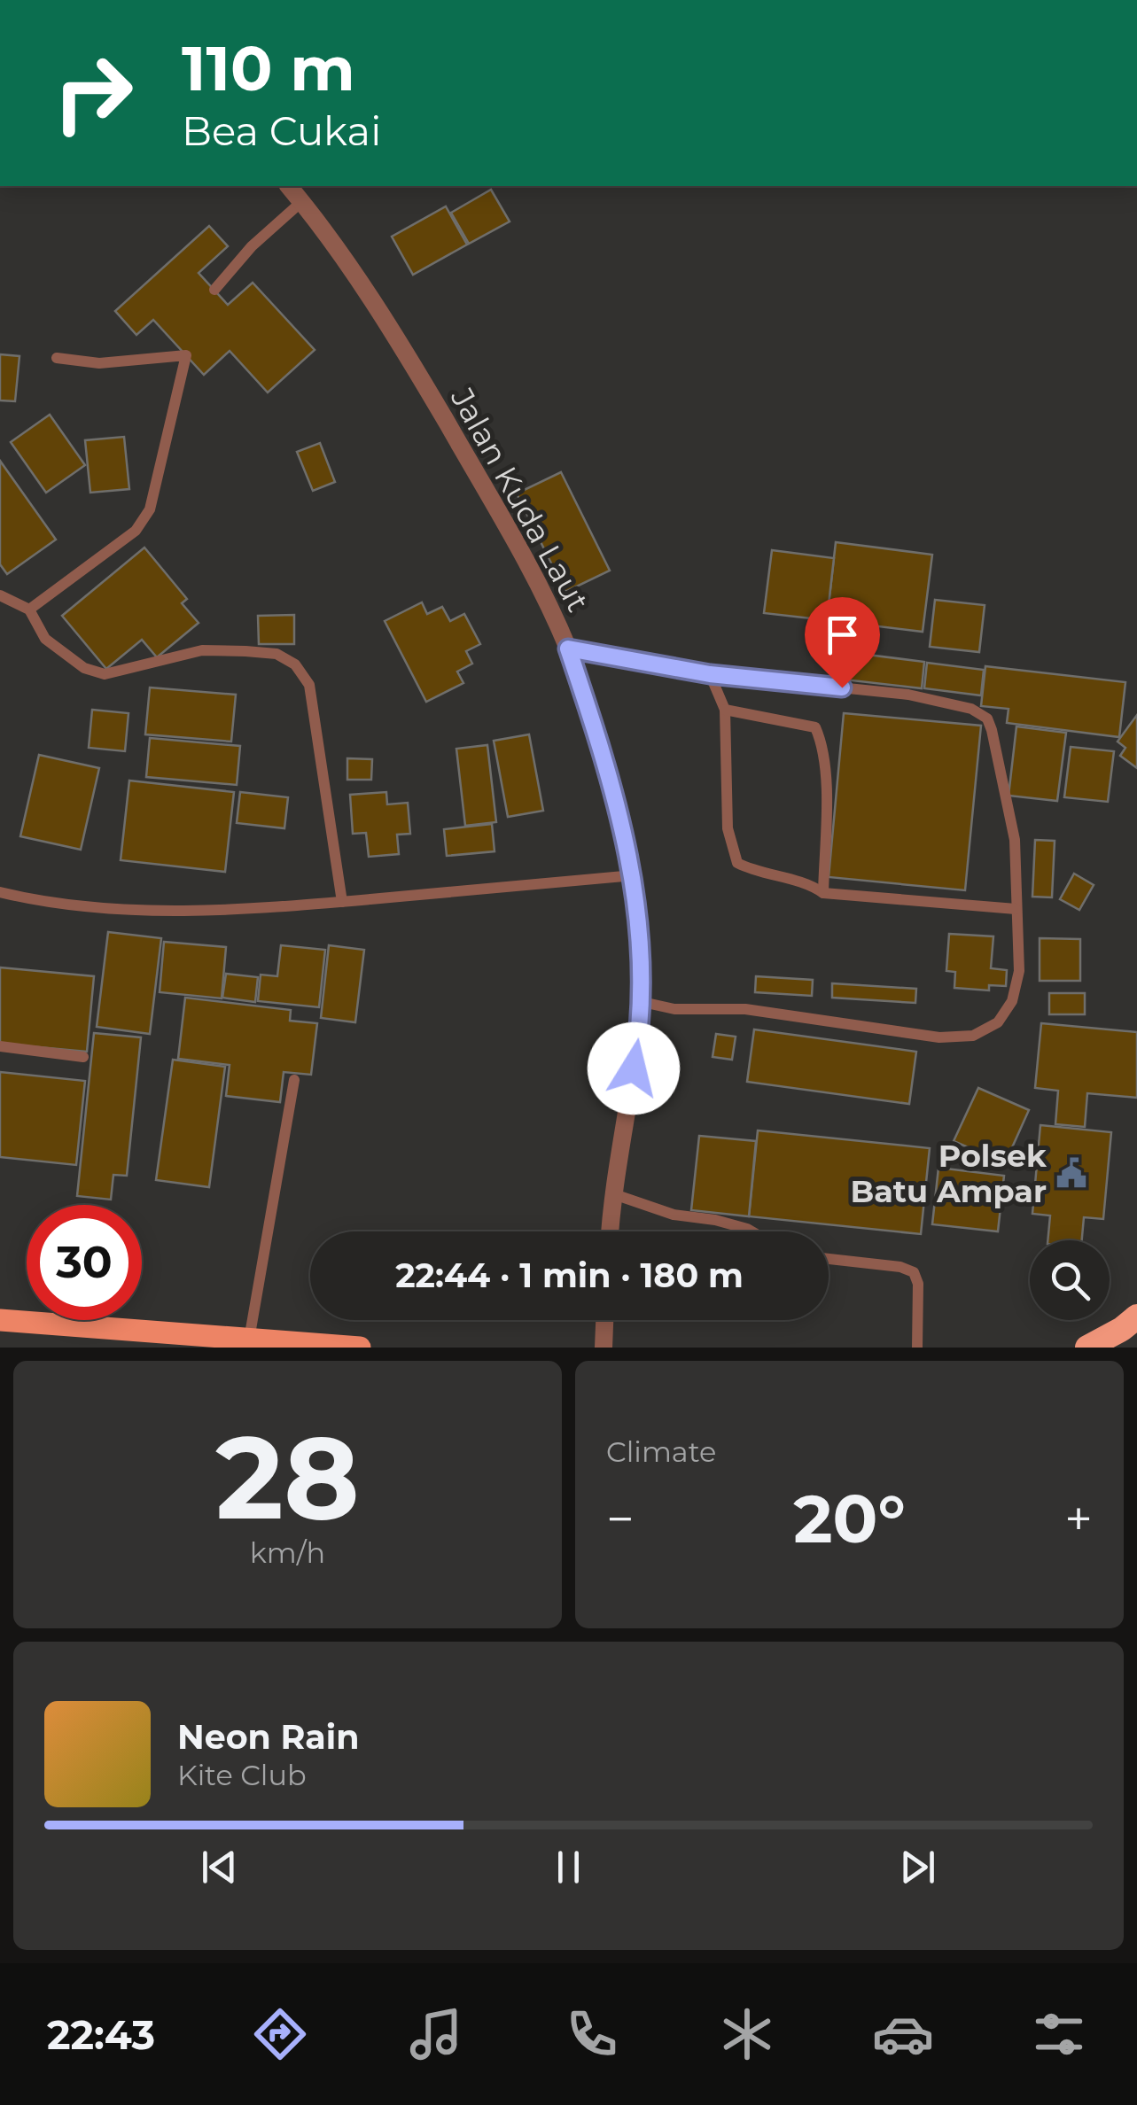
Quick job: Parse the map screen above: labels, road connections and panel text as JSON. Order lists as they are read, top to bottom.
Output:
{
  "streets": {
    "street": ["Jalan Kuda Laut"]
  },
  "places": {
    "public building": ["Polsek Batu Ampar"]
  },
  "page": {
    "turn": ["110 m", "Bea Cukai"],
    "limit": "30",
    "trip": "22:44 · 1 min · 180 m",
    "tile": [
      ["28", "km/h"],
      "Climate"
    ],
    "heat": ["−", "20°", "+"],
    "song": ["Neon Rain", "Kite Club"],
    "tabs": "22:43"
  }
}
